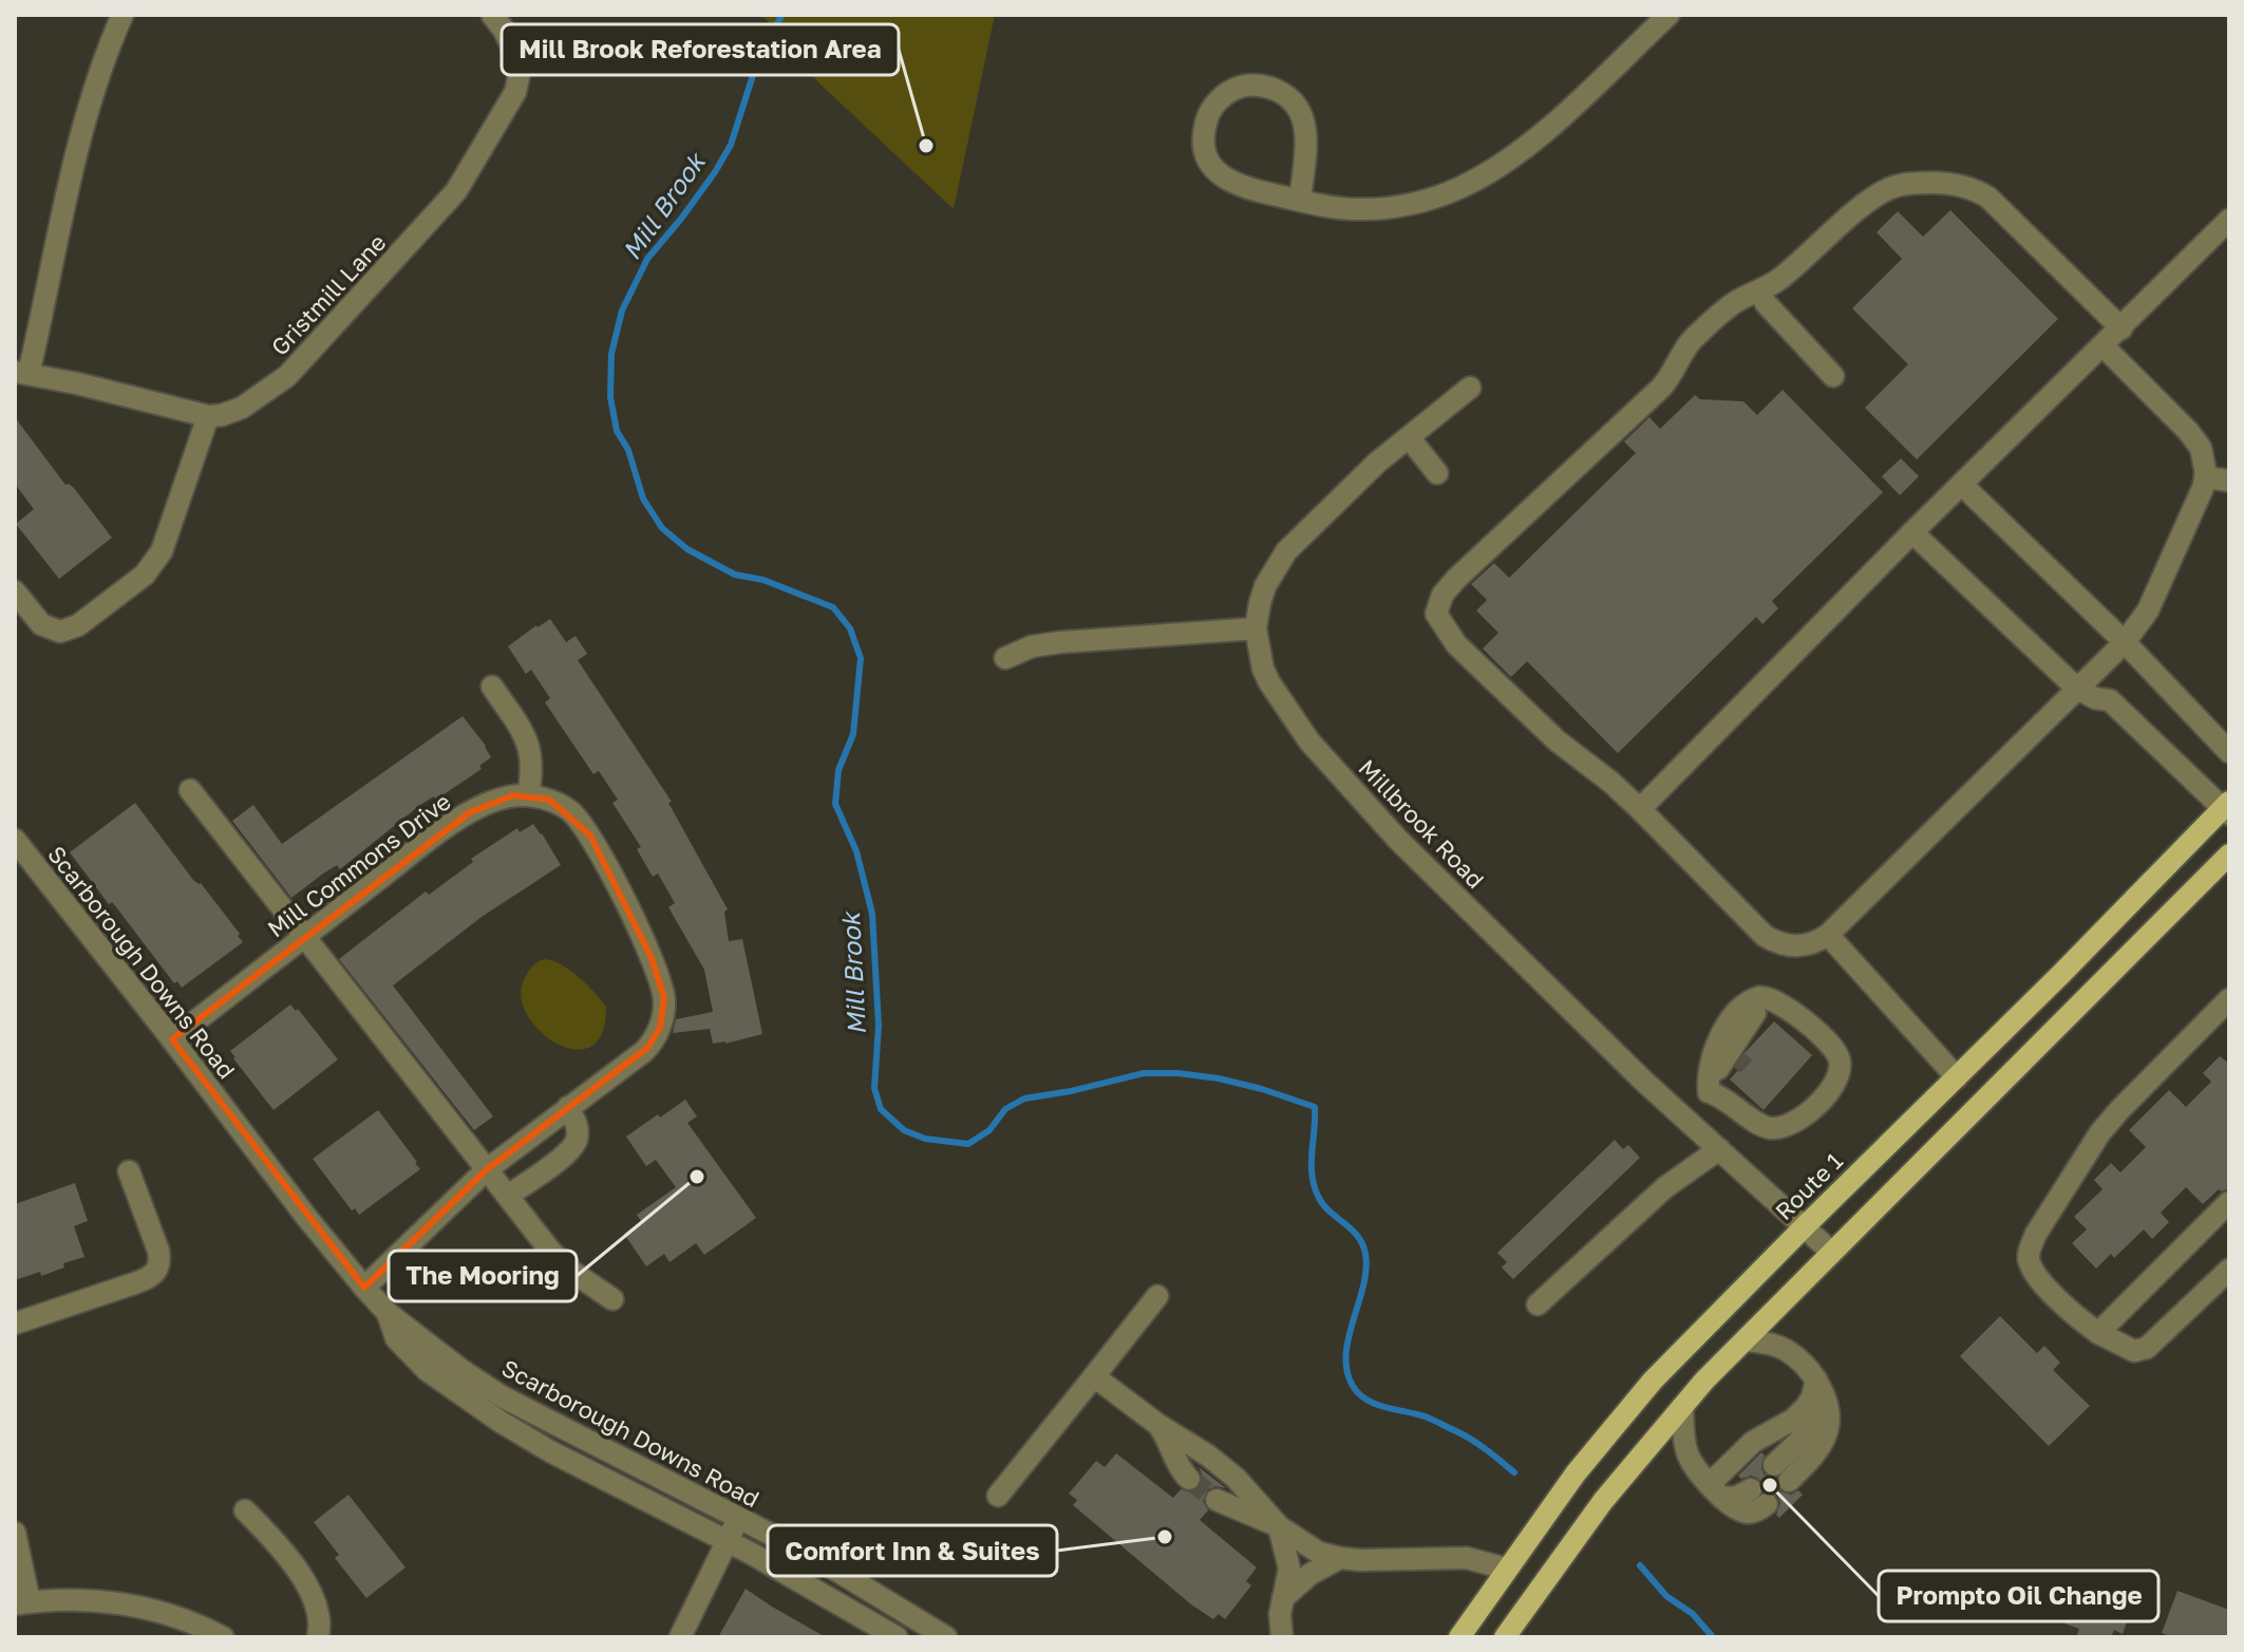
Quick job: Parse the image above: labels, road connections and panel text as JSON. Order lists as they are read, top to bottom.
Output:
{
  "streets": {
    "main road": ["Route 1"],
    "street": [
      "Gristmill Lane",
      "Millbrook Road",
      "Mill Commons Drive",
      "Scarborough Downs Road"
    ]
  },
  "crossings": [
    ["Millbrook Road", "Route 1"],
    ["Mill Commons Drive", "Scarborough Downs Road"]
  ],
  "water": ["Mill Brook"],
  "places": [
    "Mill Brook Reforestation Area",
    "The Mooring",
    "Prompto Oil Change",
    "Comfort Inn & Suites"
  ]
}
